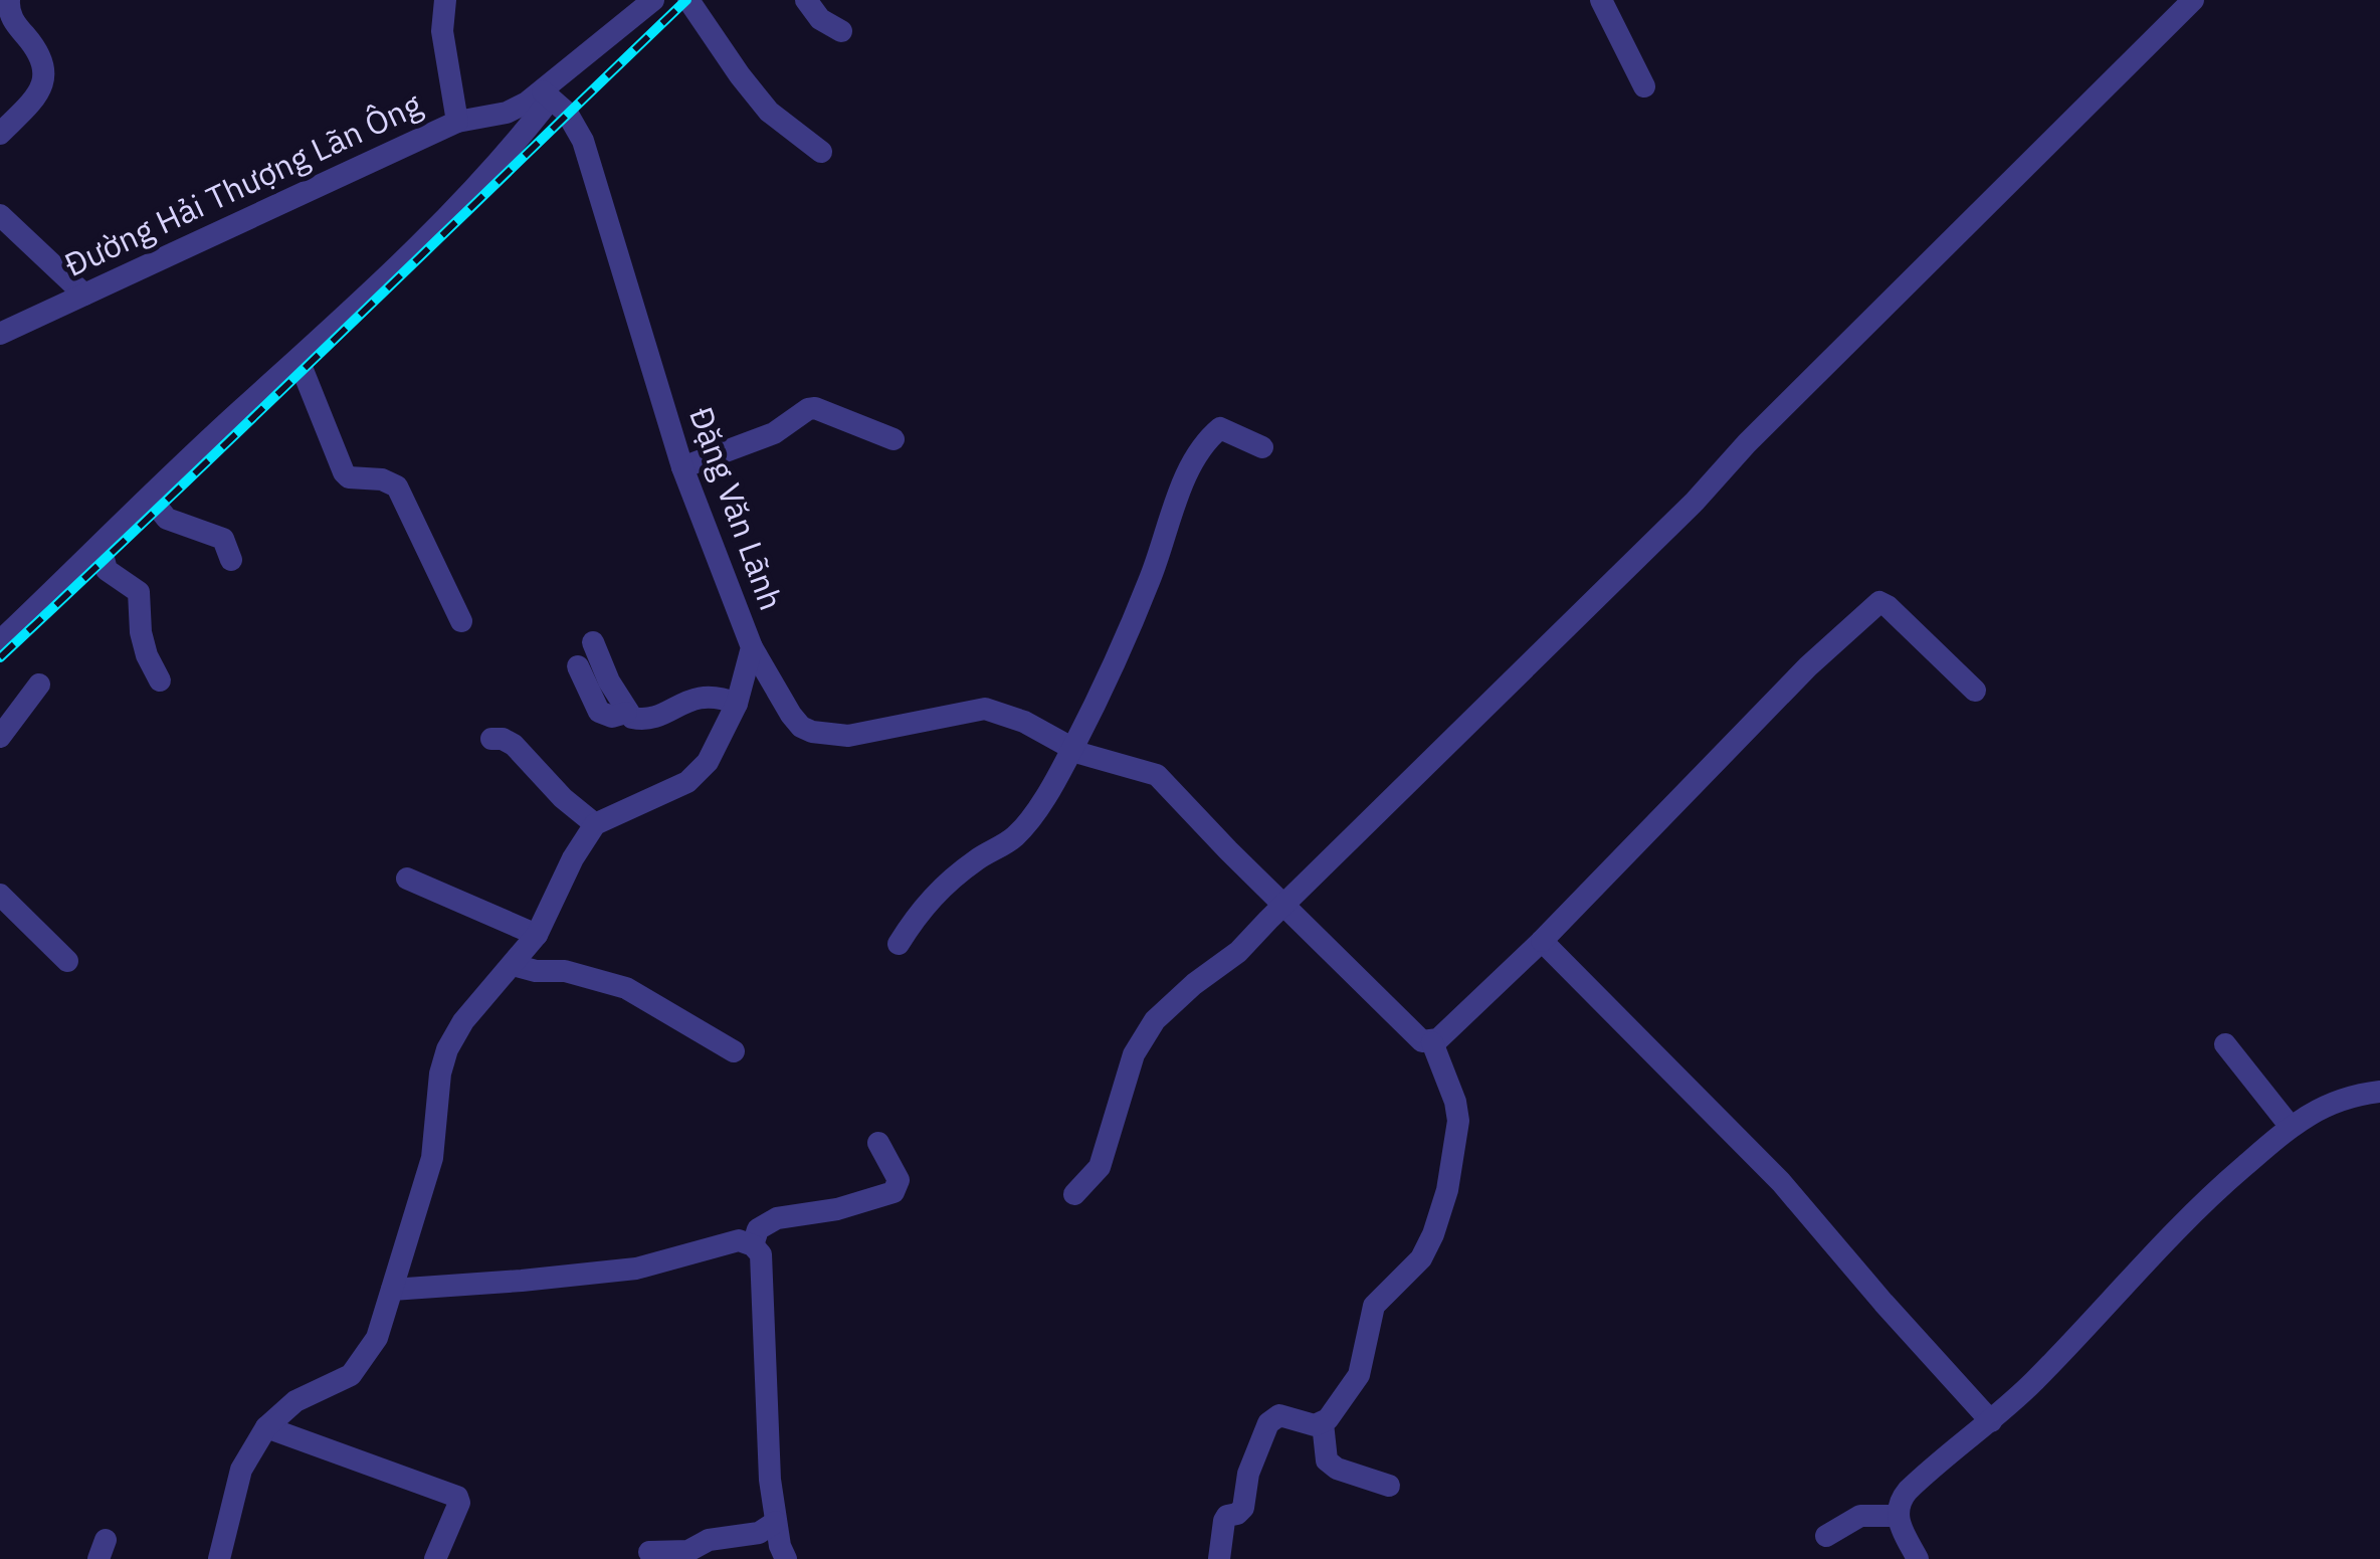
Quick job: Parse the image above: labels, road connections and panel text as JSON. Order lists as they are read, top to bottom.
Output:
{
  "streets": {
    "street": ["Đường Hải Thượng Lãn Ông", "Đặng Văn Lãnh"]
  }
}
